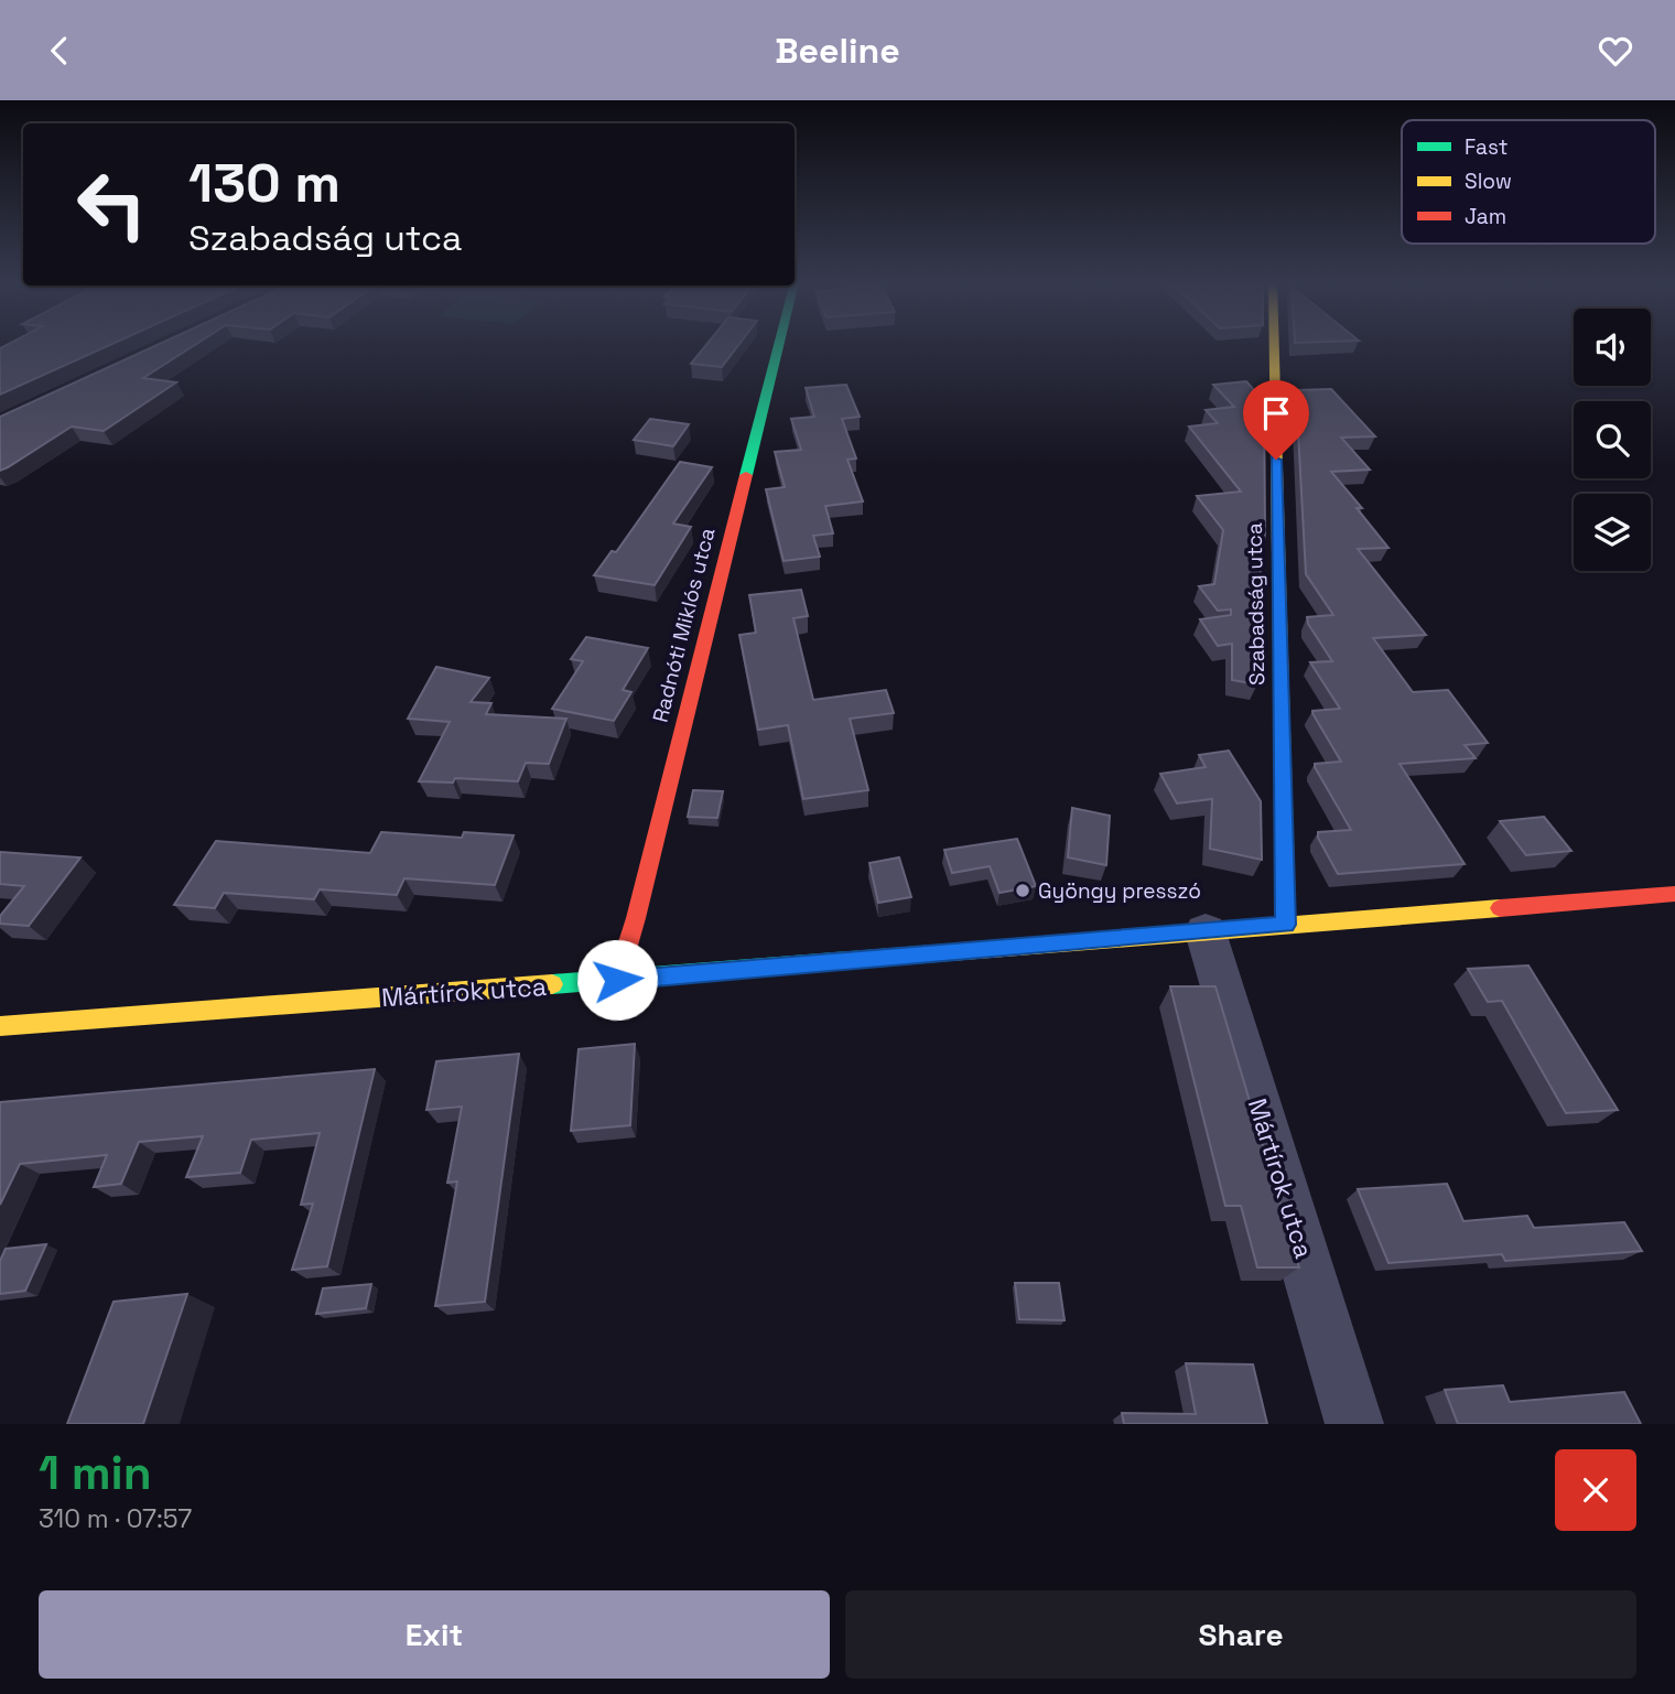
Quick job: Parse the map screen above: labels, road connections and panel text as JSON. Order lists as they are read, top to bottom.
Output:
{
  "streets": {
    "street": ["Szabadság utca", "Radnóti Miklós utca", "Mártírok utca"]
  },
  "crossings": [
    ["Szabadság utca", "Mártírok utca"],
    ["Radnóti Miklós utca", "Mártírok utca"]
  ],
  "places": ["Gyöngy presszó"],
  "legend": ["Fast", "Slow", "Jam"],
  "page": {
    "header": "Beeline",
    "turn": ["130 m", "Szabadság utca"],
    "heading": ["1 min", "310 m · 07:57"],
    "buttons": ["Exit", "Share"]
  }
}
